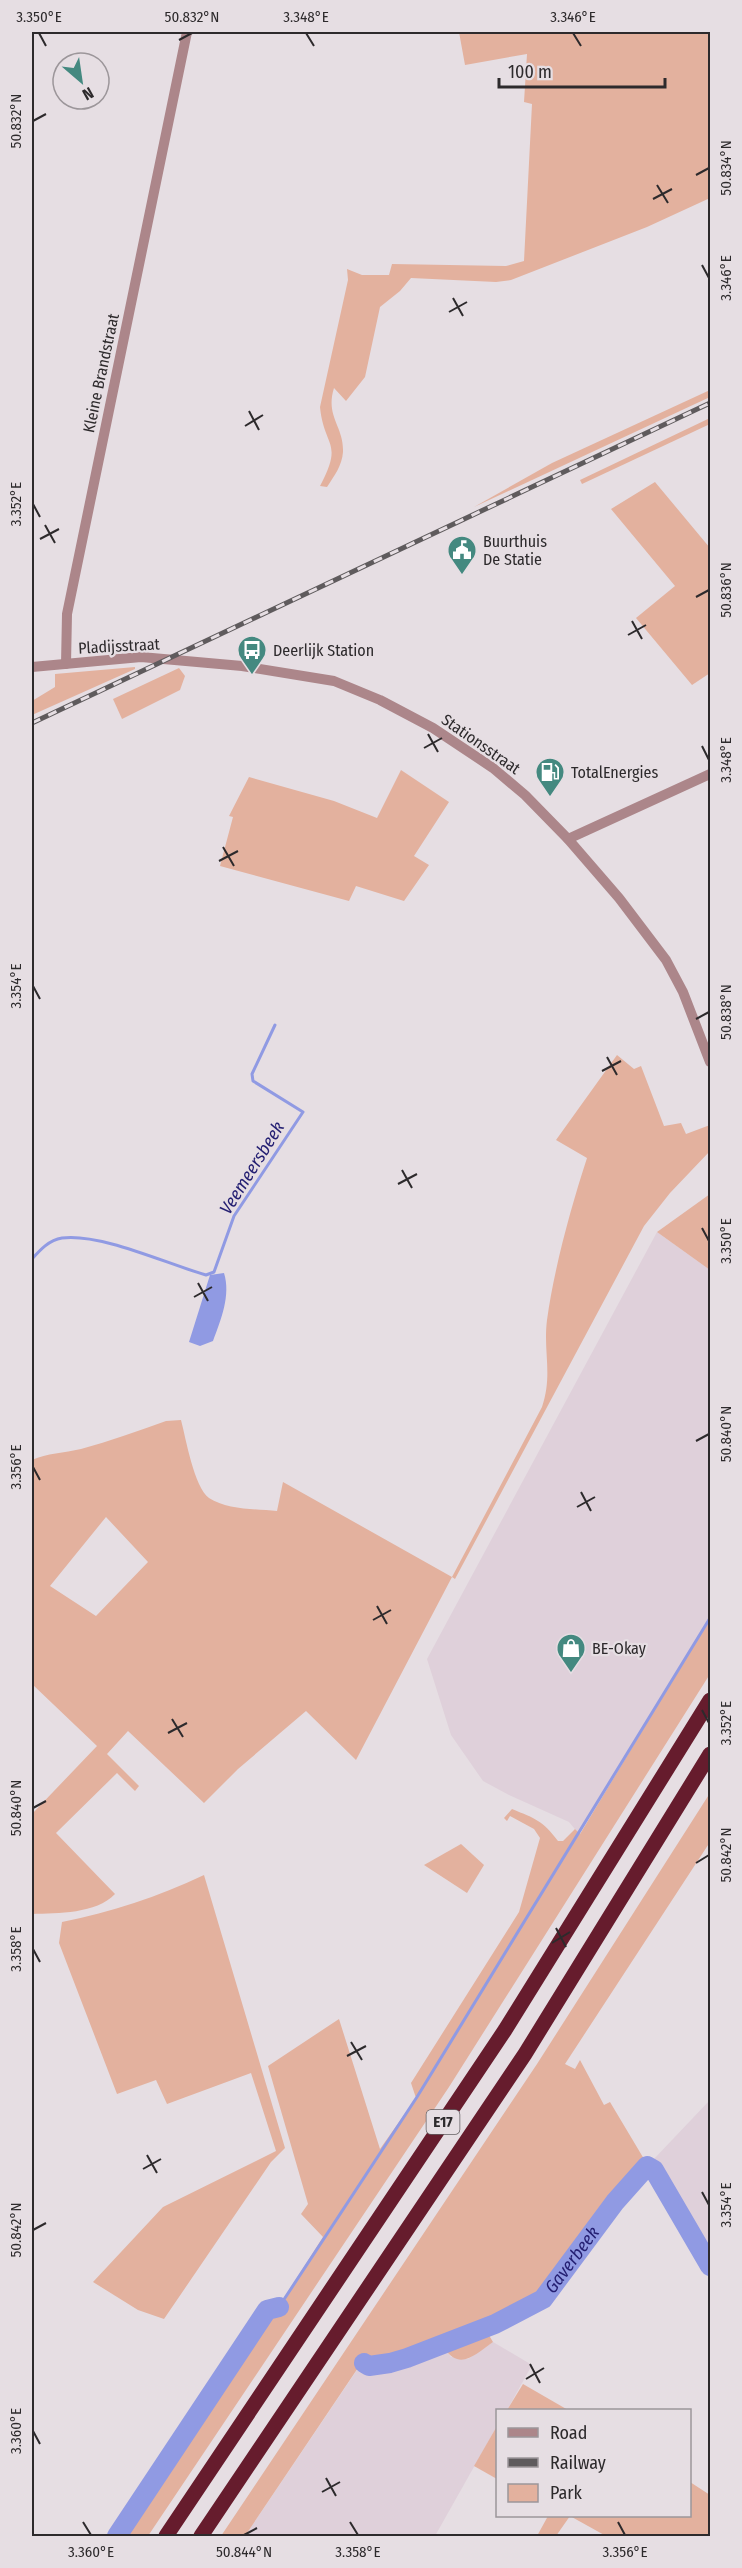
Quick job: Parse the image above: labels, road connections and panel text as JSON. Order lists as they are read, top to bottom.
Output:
{
  "streets": {
    "highway": ["E17"],
    "street": ["Kleine Brandstraat", "Pladijsstraat", "Stationsstraat"]
  },
  "crossings": [
    ["Kleine Brandstraat", "Pladijsstraat"],
    ["Pladijsstraat", "Stationsstraat"]
  ],
  "water": ["Veemeersbeek", "Gaverbeek"],
  "places": {
    "public building": ["Buurthuis De Statie"],
    "bus stop": ["Deerlijk Station"],
    "fuel station": ["TotalEnergies"],
    "shop": ["BE-Okay"]
  },
  "legend": ["Road", "Railway", "Park"],
  "scale_bar": "100 m",
  "north": "bottom right",
  "coordinates": [
    "3.350°E",
    "50.832°N",
    "3.348°E",
    "3.346°E",
    "50.834°N",
    "3.352°E",
    "50.836°N",
    "3.354°E",
    "50.838°N",
    "50.840°N",
    "3.356°E",
    "50.842°N",
    "3.358°E",
    "3.360°E",
    "50.844°N"
  ]
}
